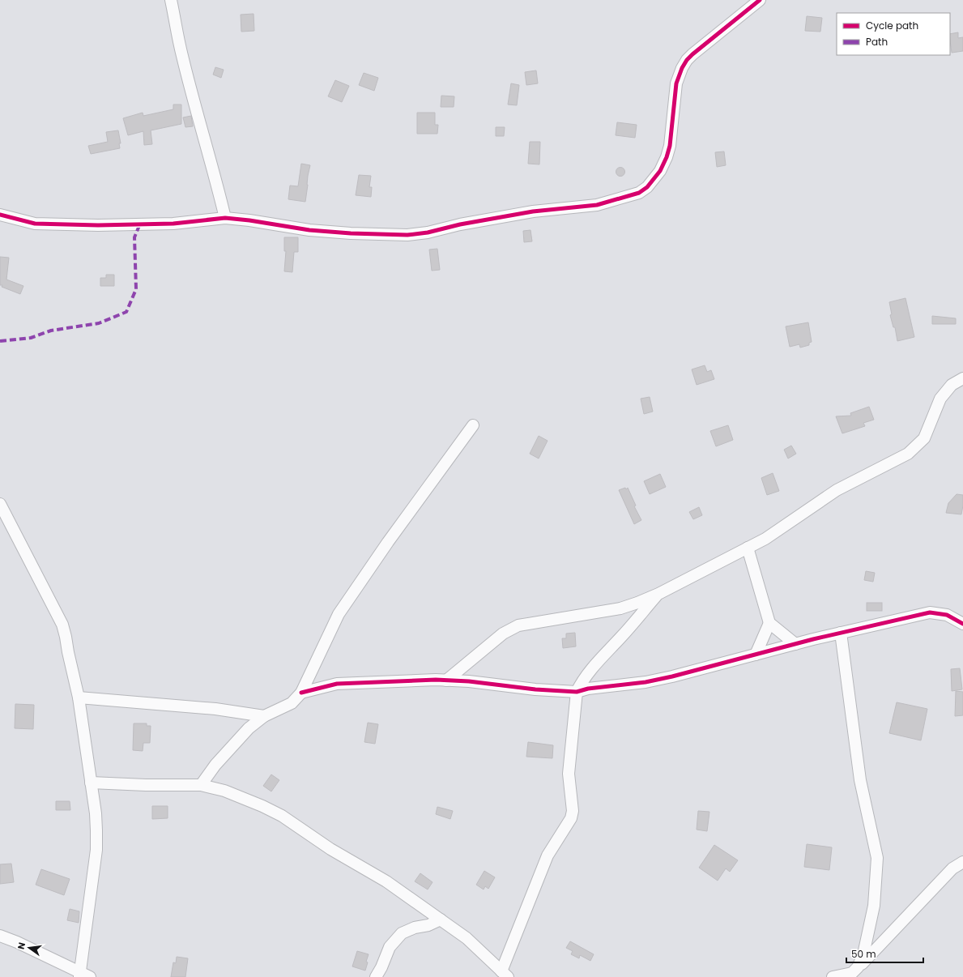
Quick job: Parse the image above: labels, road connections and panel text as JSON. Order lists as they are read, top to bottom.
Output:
{
  "legend": ["Cycle path", "Path"],
  "scale_bar": "50 m",
  "north": "left"
}
